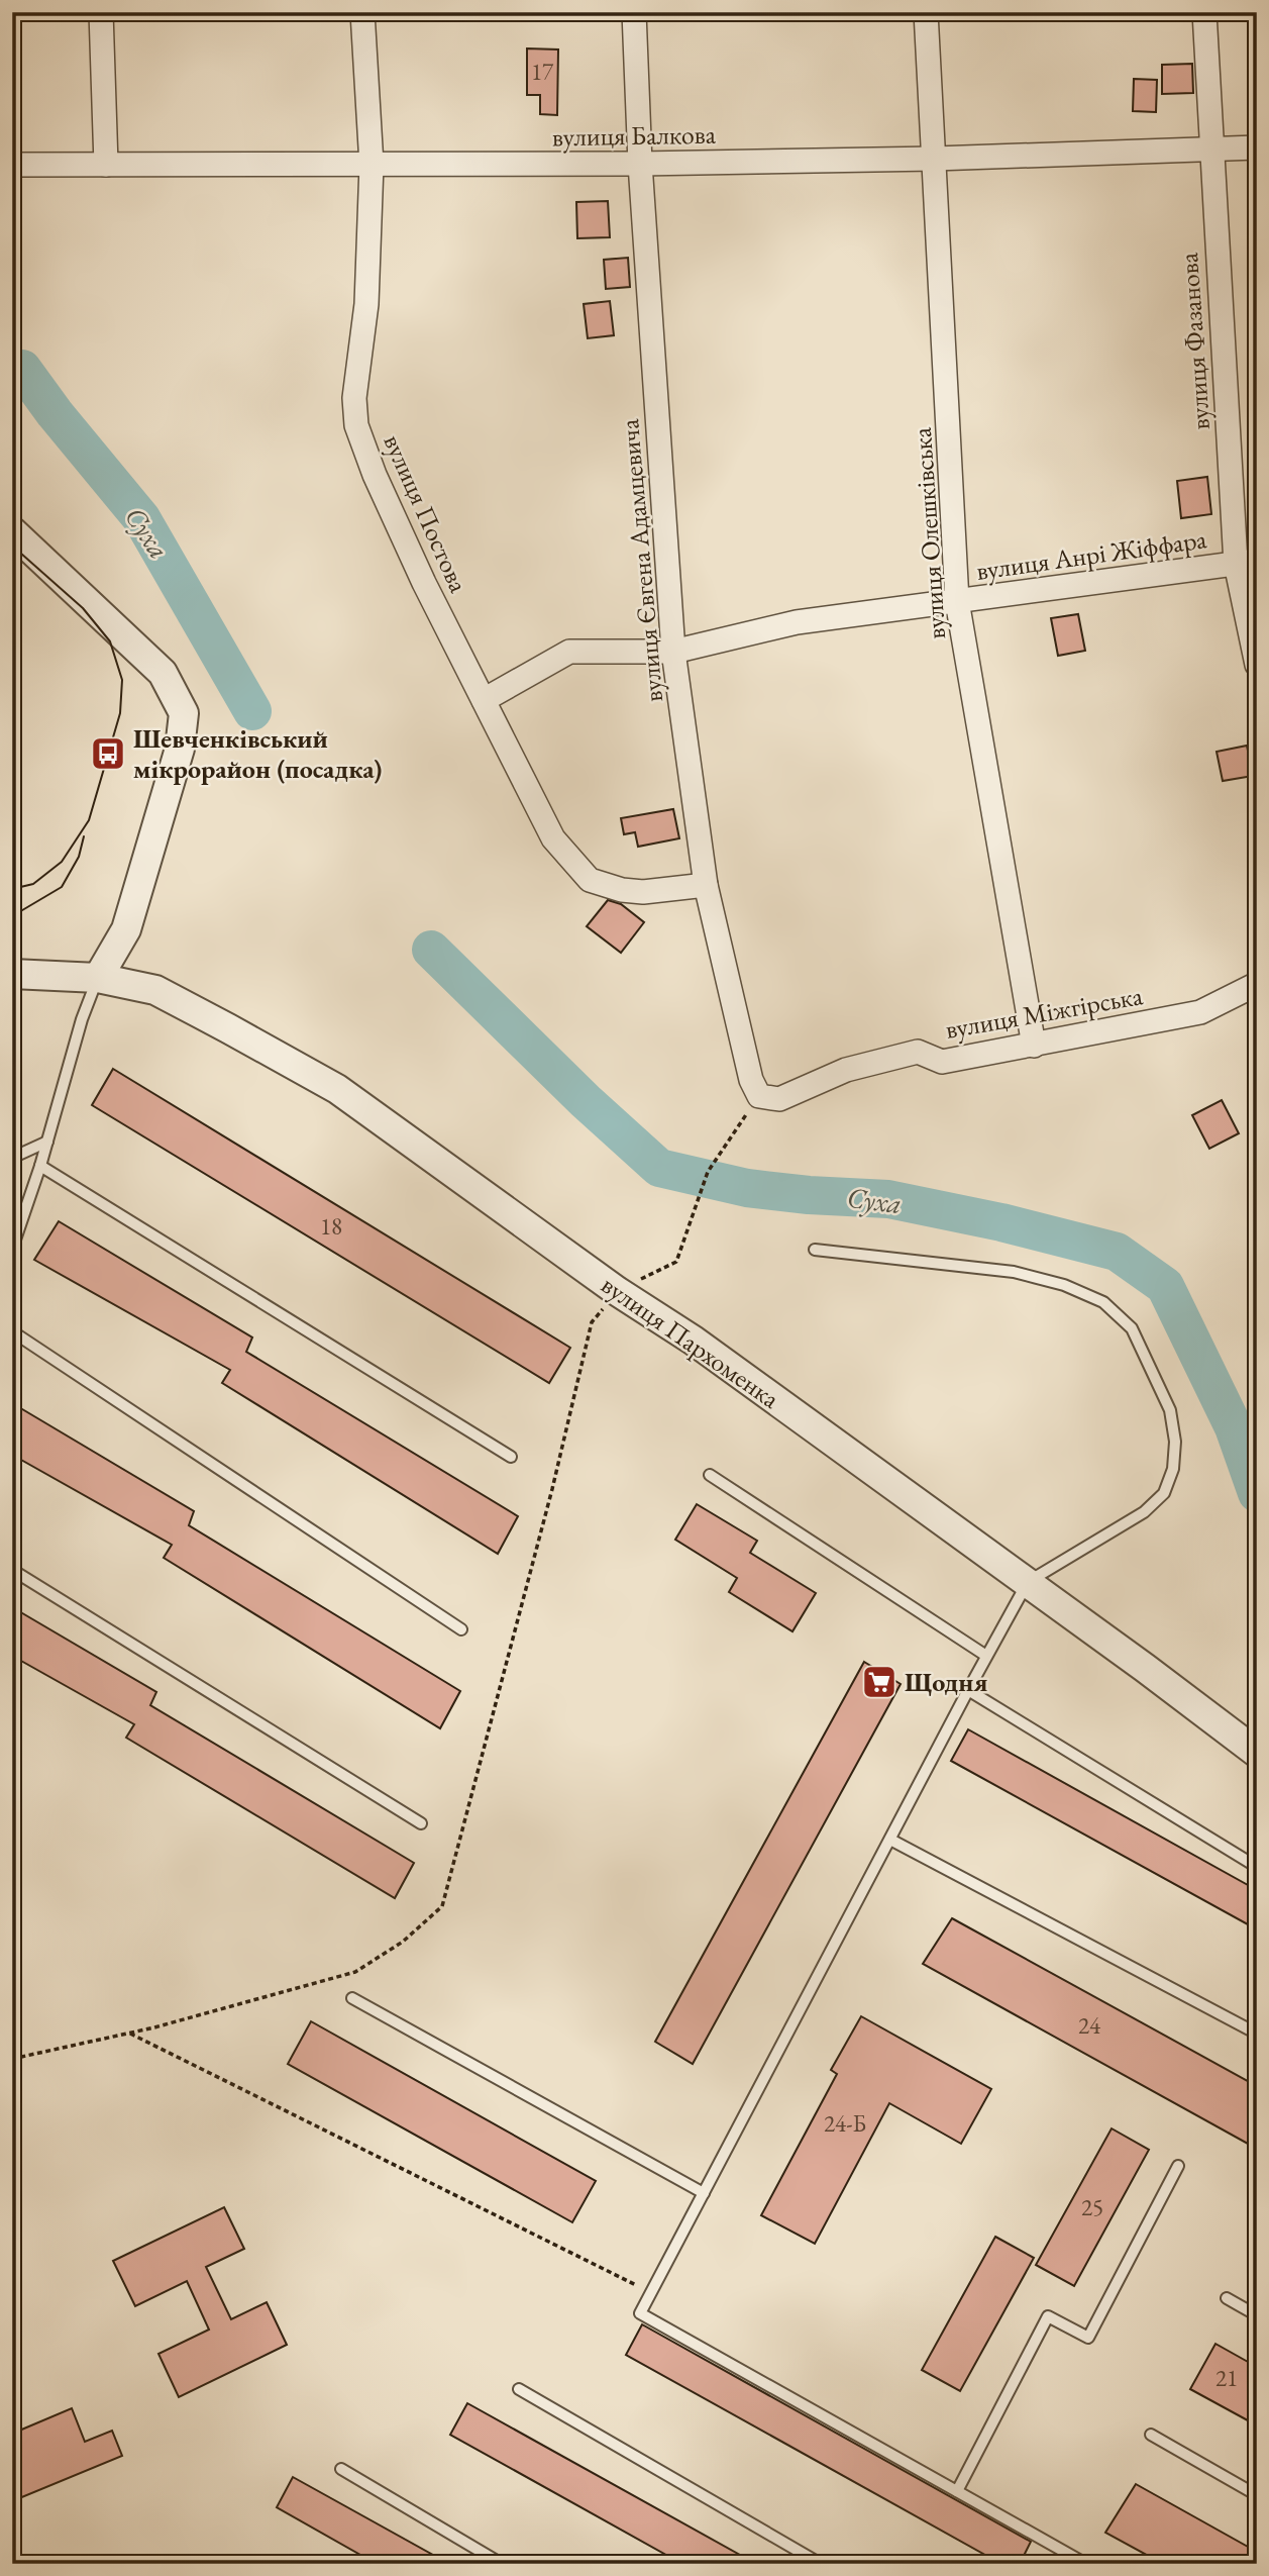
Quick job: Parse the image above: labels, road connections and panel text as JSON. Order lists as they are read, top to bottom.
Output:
{
  "streets": {
    "street": [
      "вулиця Балкова",
      "вулиця Фазанова",
      "вулиця Постова",
      "вулиця Олешківська",
      "вулиця Анрі Жіффара",
      "вулиця Євгена Адамцевича",
      "вулиця Міжгірська",
      "вулиця Пархоменка"
    ]
  },
  "crossings": [
    ["вулиця Балкова", "вулиця Фазанова"],
    ["вулиця Балкова", "вулиця Постова"],
    ["вулиця Балкова", "вулиця Олешківська"],
    ["вулиця Балкова", "вулиця Євгена Адамцевича"],
    ["вулиця Фазанова", "вулиця Анрі Жіффара"],
    ["вулиця Постова", "вулиця Анрі Жіффара"],
    ["вулиця Постова", "вулиця Євгена Адамцевича"],
    ["вулиця Олешківська", "вулиця Анрі Жіффара"],
    ["вулиця Олешківська", "вулиця Міжгірська"],
    ["вулиця Анрі Жіффара", "вулиця Євгена Адамцевича"],
    ["вулиця Євгена Адамцевича", "вулиця Міжгірська"]
  ],
  "water": ["Суха"],
  "places": {
    "bus stop": ["Шевченківський мікрорайон (посадка)"],
    "supermarket": ["Щодня"]
  },
  "house_numbers": [
    "17",
    "18",
    "24",
    "24-Б",
    "25",
    "21"
  ]
}
